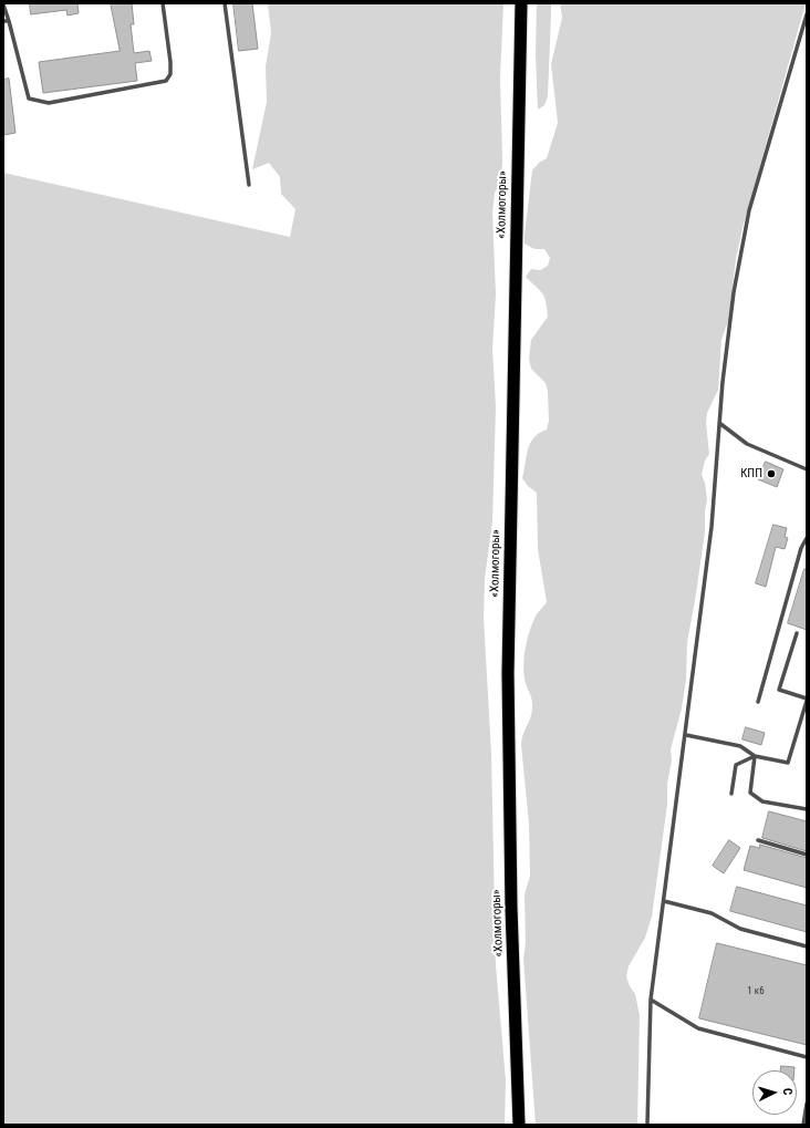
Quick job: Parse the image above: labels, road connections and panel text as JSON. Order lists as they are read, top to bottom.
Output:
{
  "streets": {
    "highway": ["«Холмогоры»"]
  },
  "places": ["КПП"],
  "house_numbers": ["1 к6"],
  "north": "right"
}
